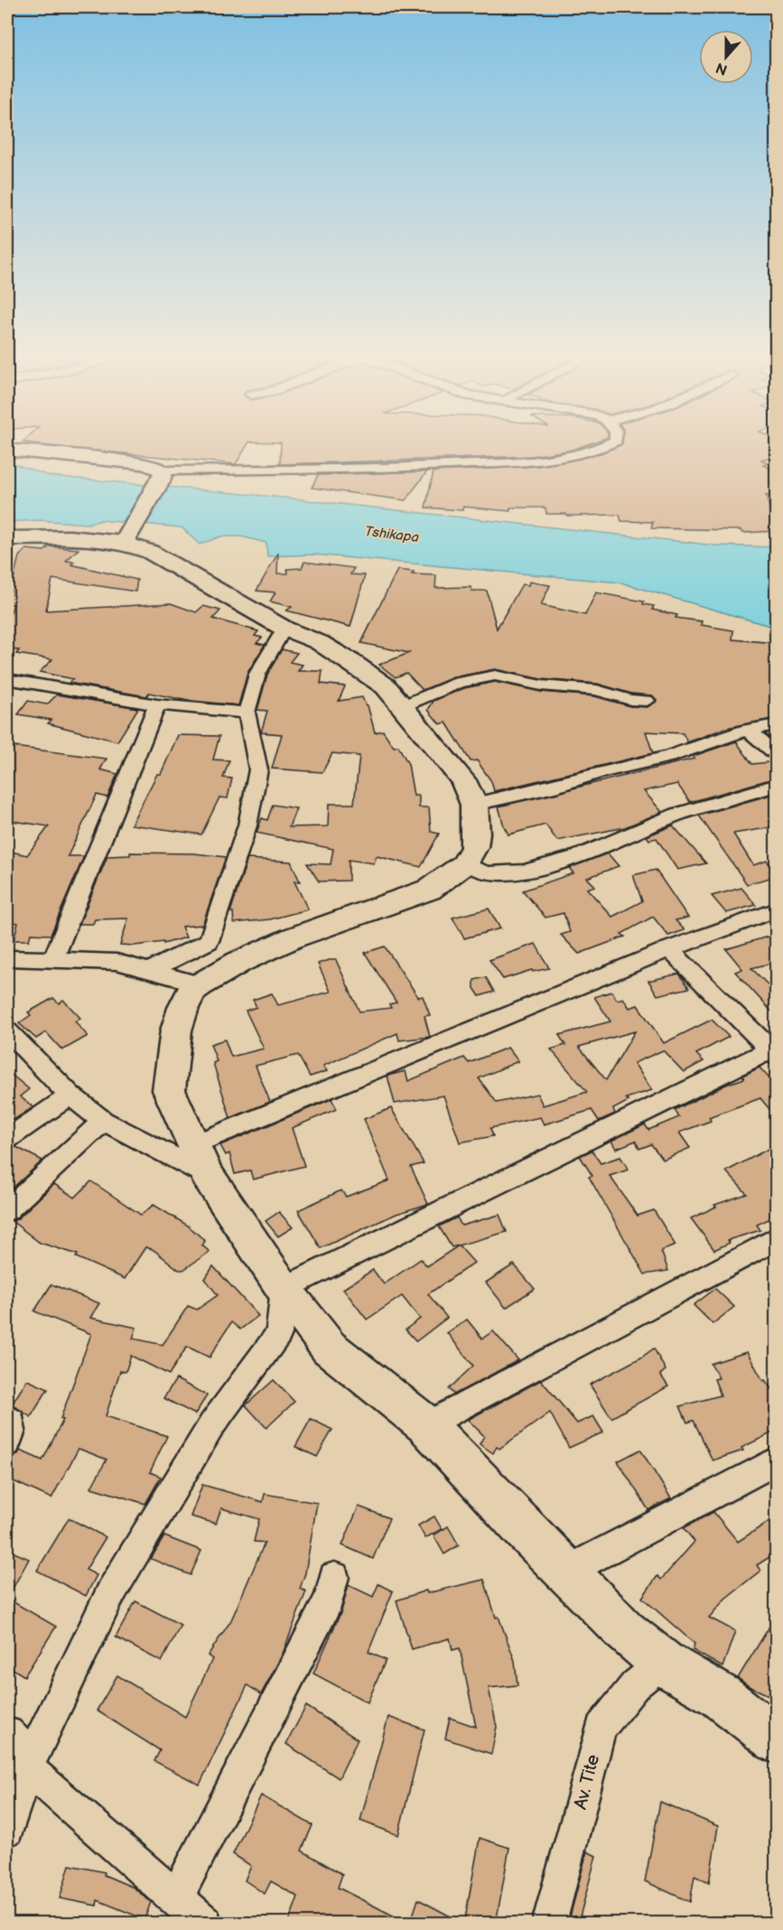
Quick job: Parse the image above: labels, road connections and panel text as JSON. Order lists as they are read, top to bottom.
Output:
{
  "streets": {
    "street": ["Av. Tite"]
  },
  "water": ["Tshikapa"],
  "north": "bottom"
}
